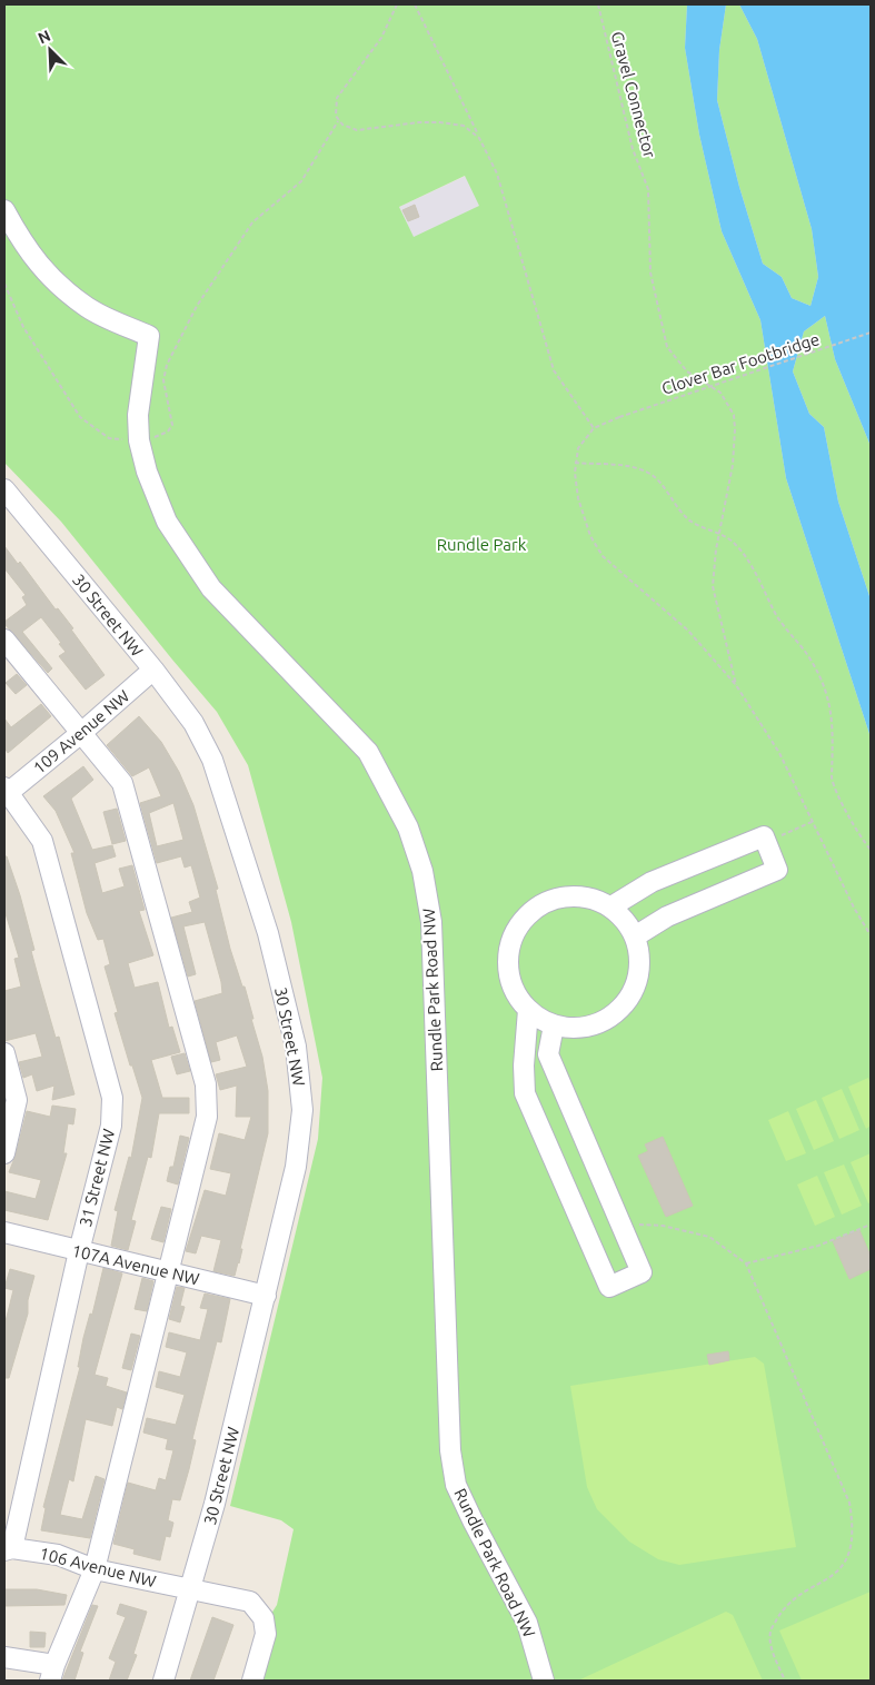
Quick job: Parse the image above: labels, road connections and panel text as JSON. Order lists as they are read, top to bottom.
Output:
{
  "streets": {
    "street": [
      "30 Street NW",
      "109 Avenue NW",
      "Rundle Park Road NW",
      "31 Street NW",
      "107A Avenue NW",
      "106 Avenue NW"
    ],
    "path": ["Gravel Connector", "Clover Bar Footbridge"]
  },
  "crossings": [
    ["30 Street NW", "109 Avenue NW"],
    ["30 Street NW", "107A Avenue NW"],
    ["30 Street NW", "106 Avenue NW"],
    ["109 Avenue NW", "31 Street NW"],
    ["31 Street NW", "107A Avenue NW"],
    ["31 Street NW", "106 Avenue NW"]
  ],
  "parks": ["Rundle Park"],
  "north": "top left"
}
